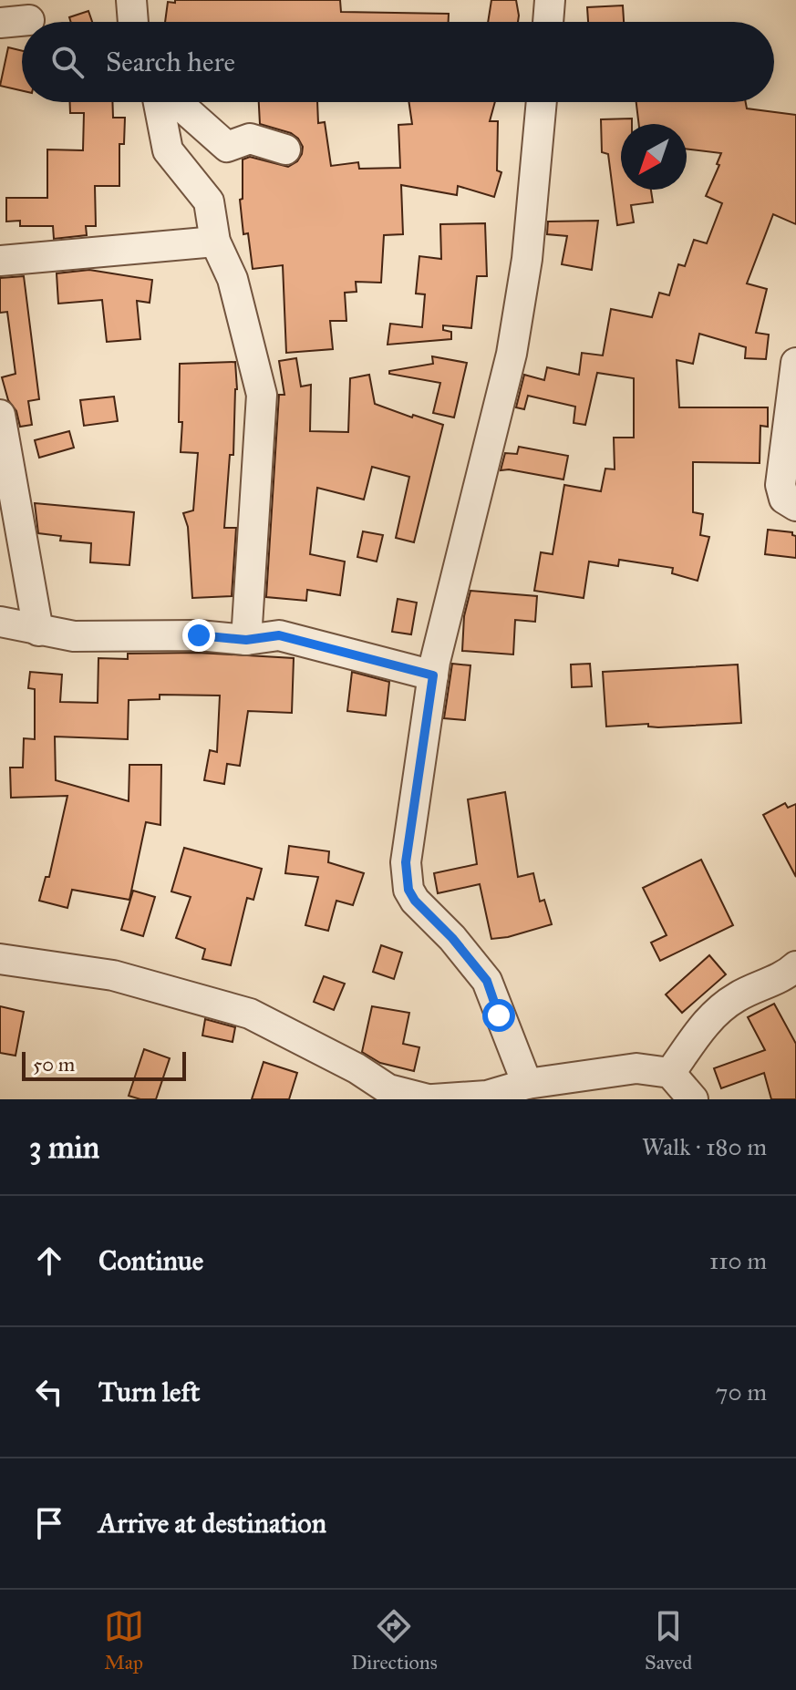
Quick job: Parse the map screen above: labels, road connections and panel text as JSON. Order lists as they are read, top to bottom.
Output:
{
  "scale_bar": "50 m",
  "north": "bottom left",
  "page": {
    "search": "Search here",
    "scale": "50 m",
    "heading": ["3 min", "Walk · 180 m"],
    "list": [
      ["Continue", "110 m"],
      ["Turn left", "70 m"],
      "Arrive at destination"
    ],
    "nav": ["Map", "Directions", "Saved"]
  }
}
